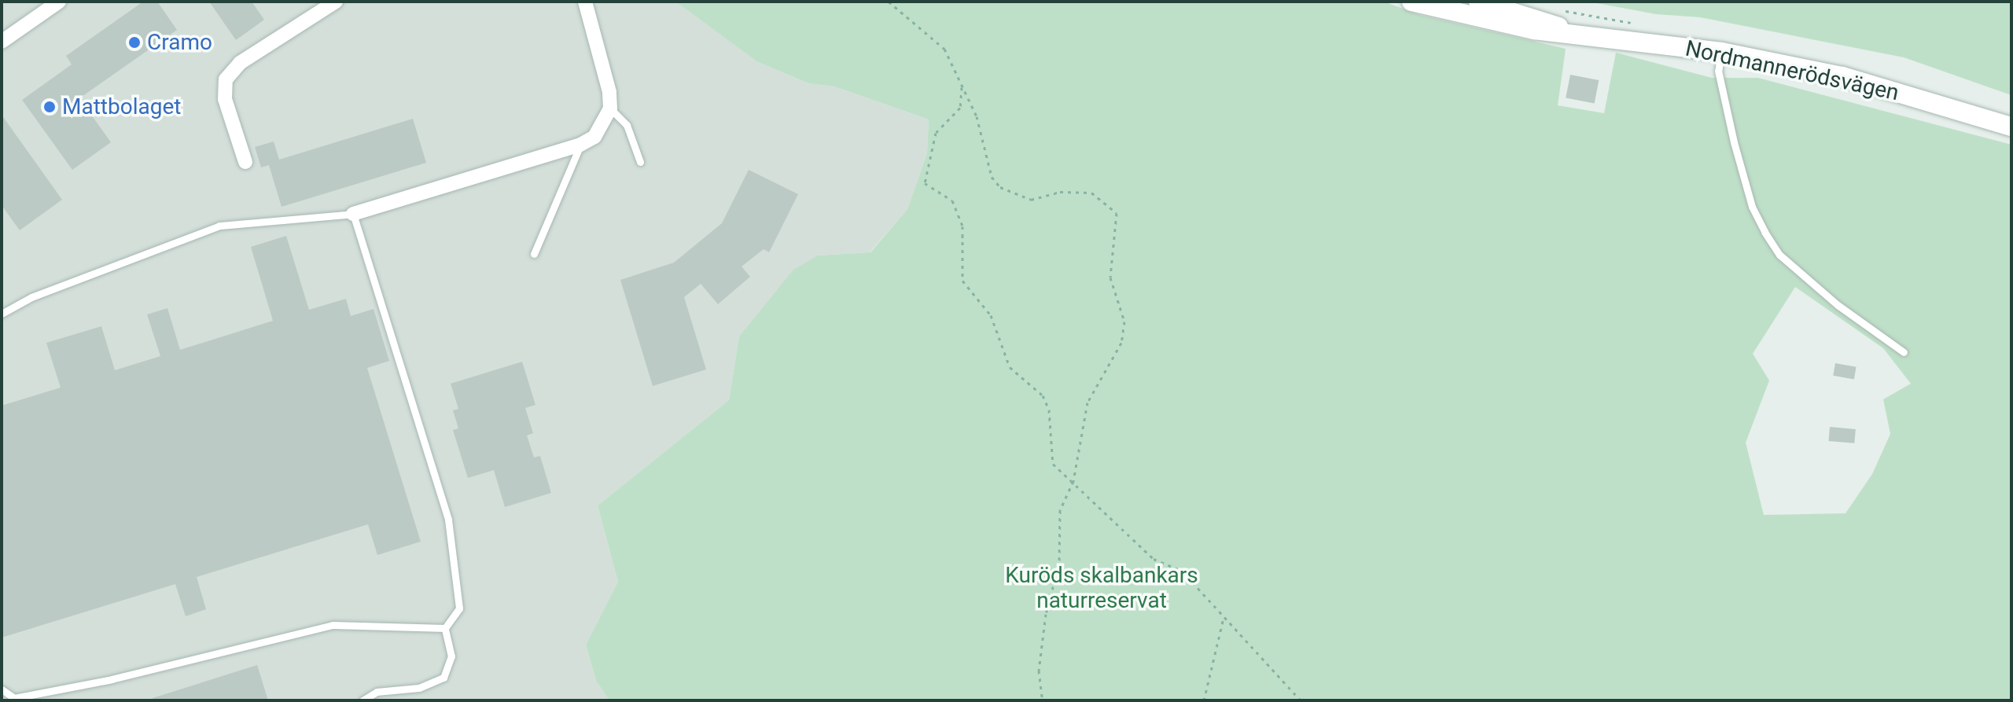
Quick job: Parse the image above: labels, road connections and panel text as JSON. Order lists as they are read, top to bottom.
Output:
{
  "streets": {
    "main road": ["Nordmannerödsvägen"]
  },
  "parks": ["Kuröds skalbankars naturreservat"],
  "places": ["Cramo", "Mattbolaget"]
}
